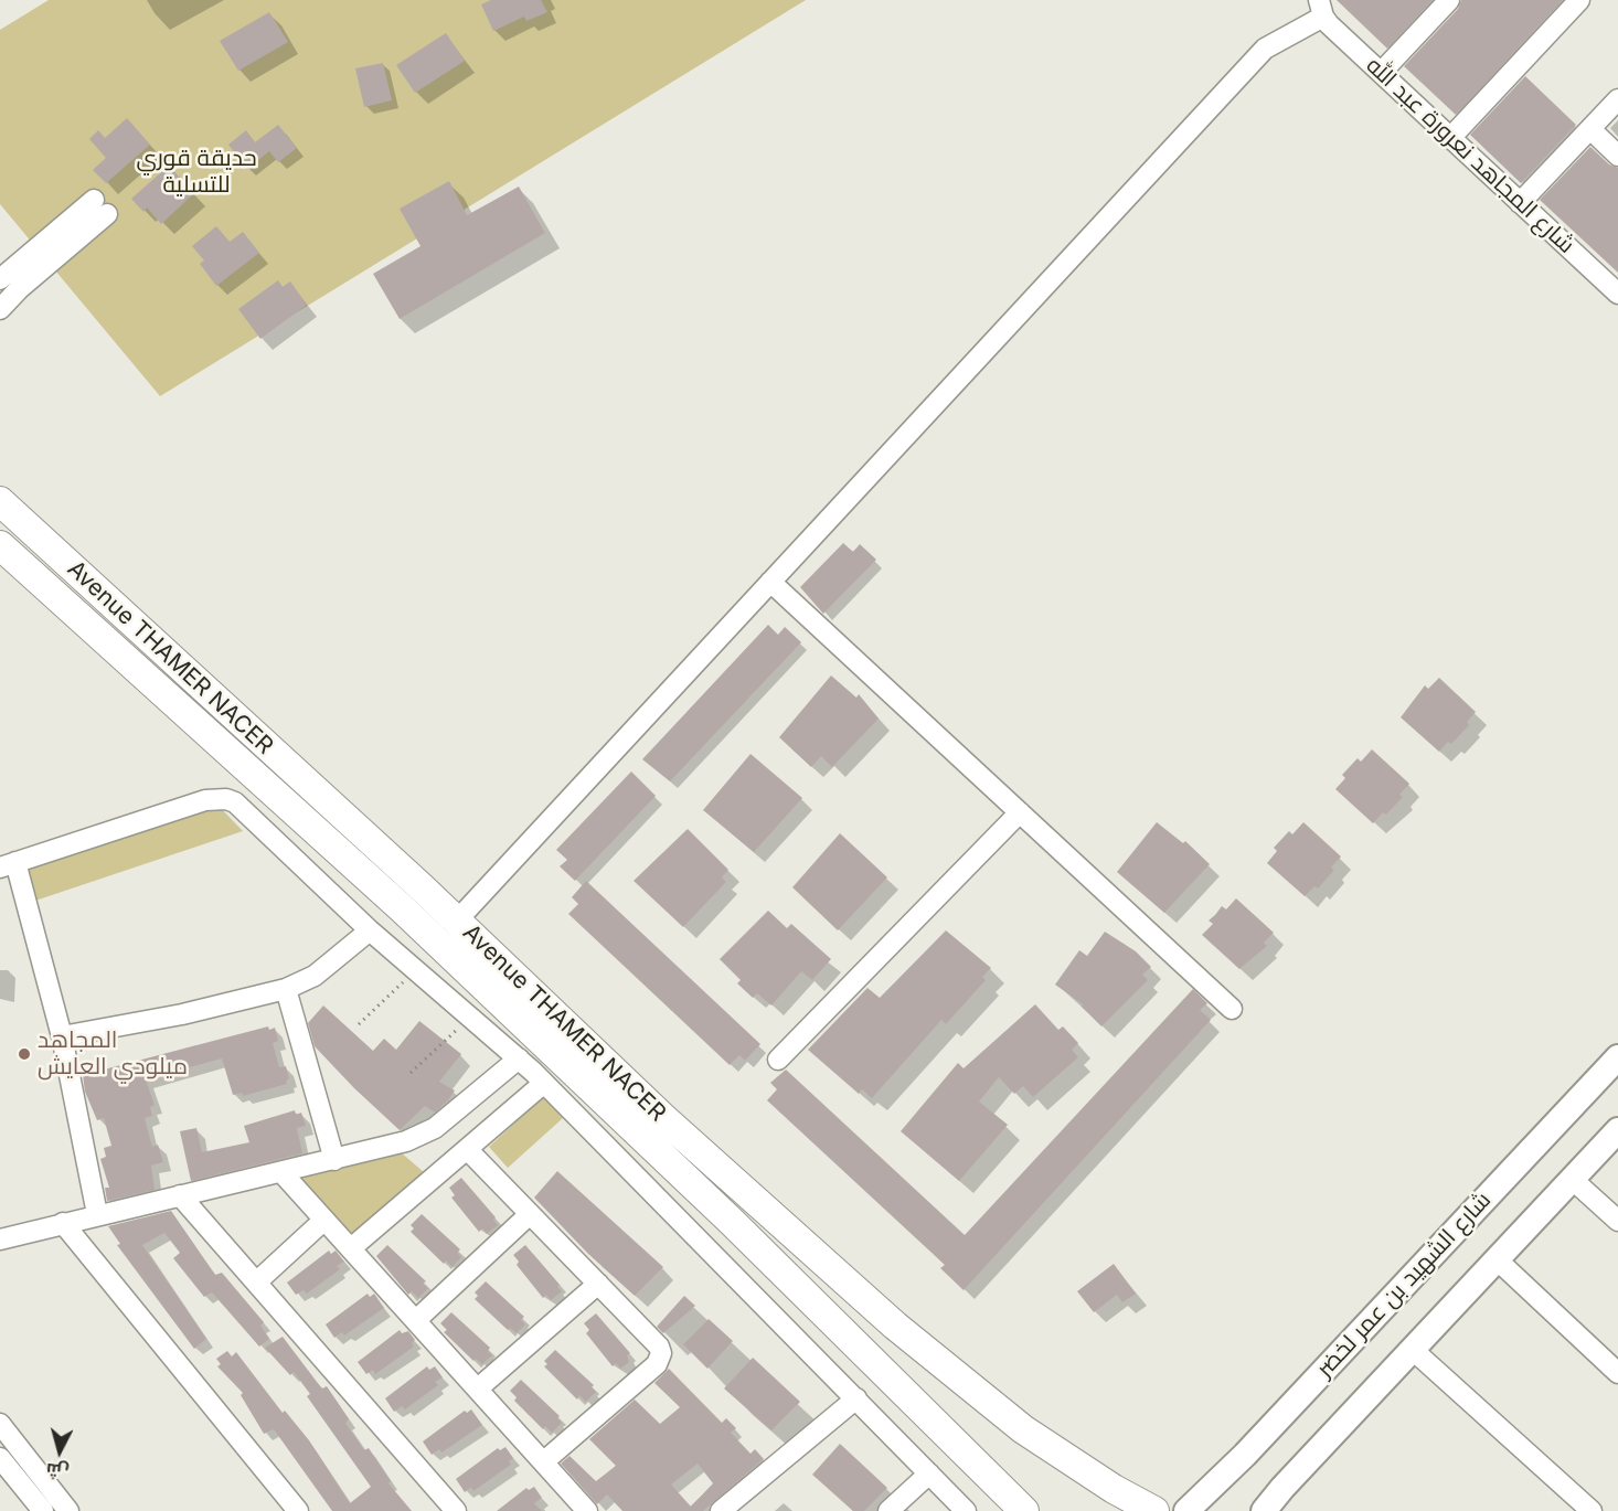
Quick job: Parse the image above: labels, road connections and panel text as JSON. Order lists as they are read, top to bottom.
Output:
{
  "streets": {
    "highway": ["Avenue THAMER NACER"],
    "main road": ["شارع الشهيد بن عمر لخضر"],
    "street": ["شارع المجاهد نعرورة عبد الله"]
  },
  "parks": ["حديقة قوري للتسلية"],
  "places": ["المجاهد ميلودي العايش"],
  "north": "bottom"
}
